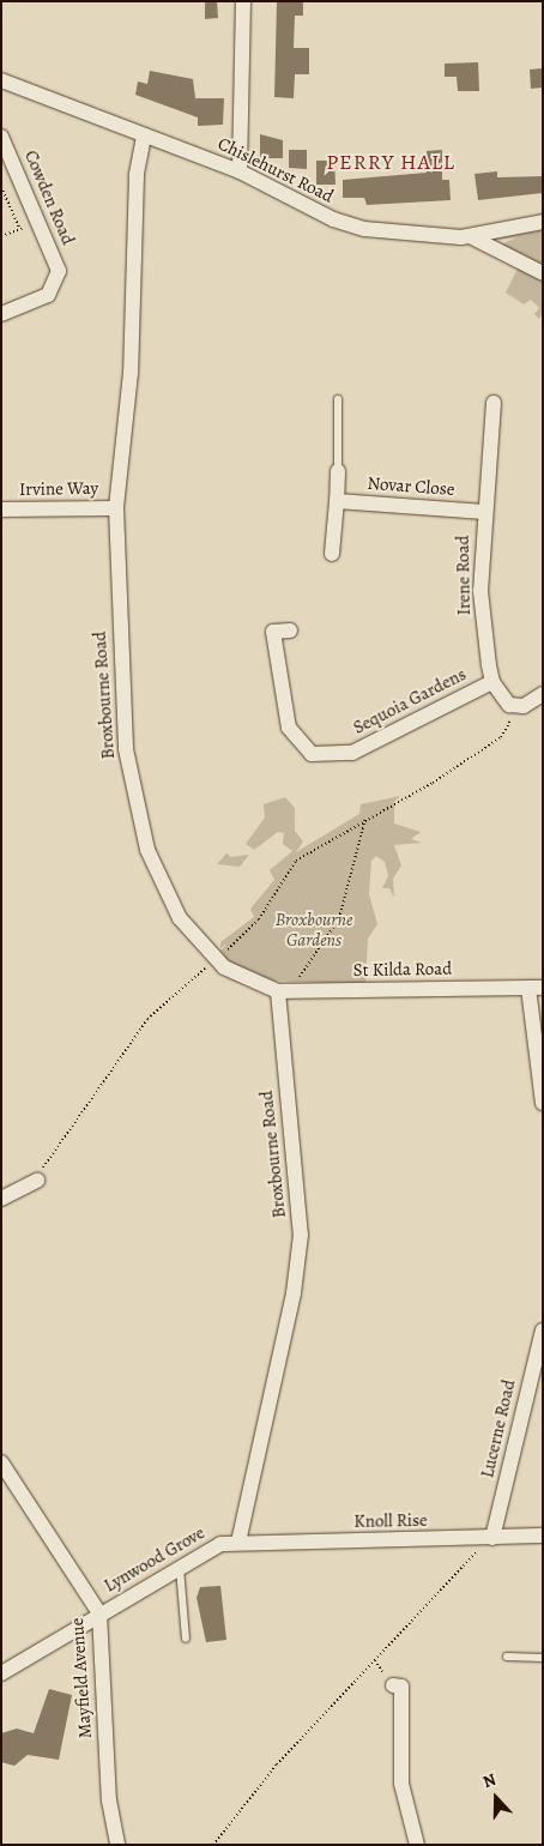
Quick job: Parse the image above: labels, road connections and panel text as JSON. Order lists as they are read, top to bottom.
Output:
{
  "streets": {
    "street": [
      "Chislehurst Road",
      "Cowden Road",
      "Novar Close",
      "Irvine Way",
      "Irene Road",
      "Broxbourne Road",
      "Sequoia Gardens",
      "St Kilda Road",
      "Lucerne Road",
      "Knoll Rise",
      "Lynwood Grove",
      "Mayfield Avenue"
    ]
  },
  "crossings": [
    ["Chislehurst Road", "Broxbourne Road"],
    ["Novar Close", "Irene Road"],
    ["Irvine Way", "Broxbourne Road"],
    ["Irene Road", "Sequoia Gardens"],
    ["Broxbourne Road", "St Kilda Road"],
    ["Broxbourne Road", "Knoll Rise"],
    ["Broxbourne Road", "Lynwood Grove"],
    ["Lucerne Road", "Knoll Rise"],
    ["Knoll Rise", "Lynwood Grove"],
    ["Lynwood Grove", "Mayfield Avenue"]
  ],
  "districts": ["PERRY HALL"],
  "parks": ["Broxbourne Gardens"],
  "north": "top"
}
